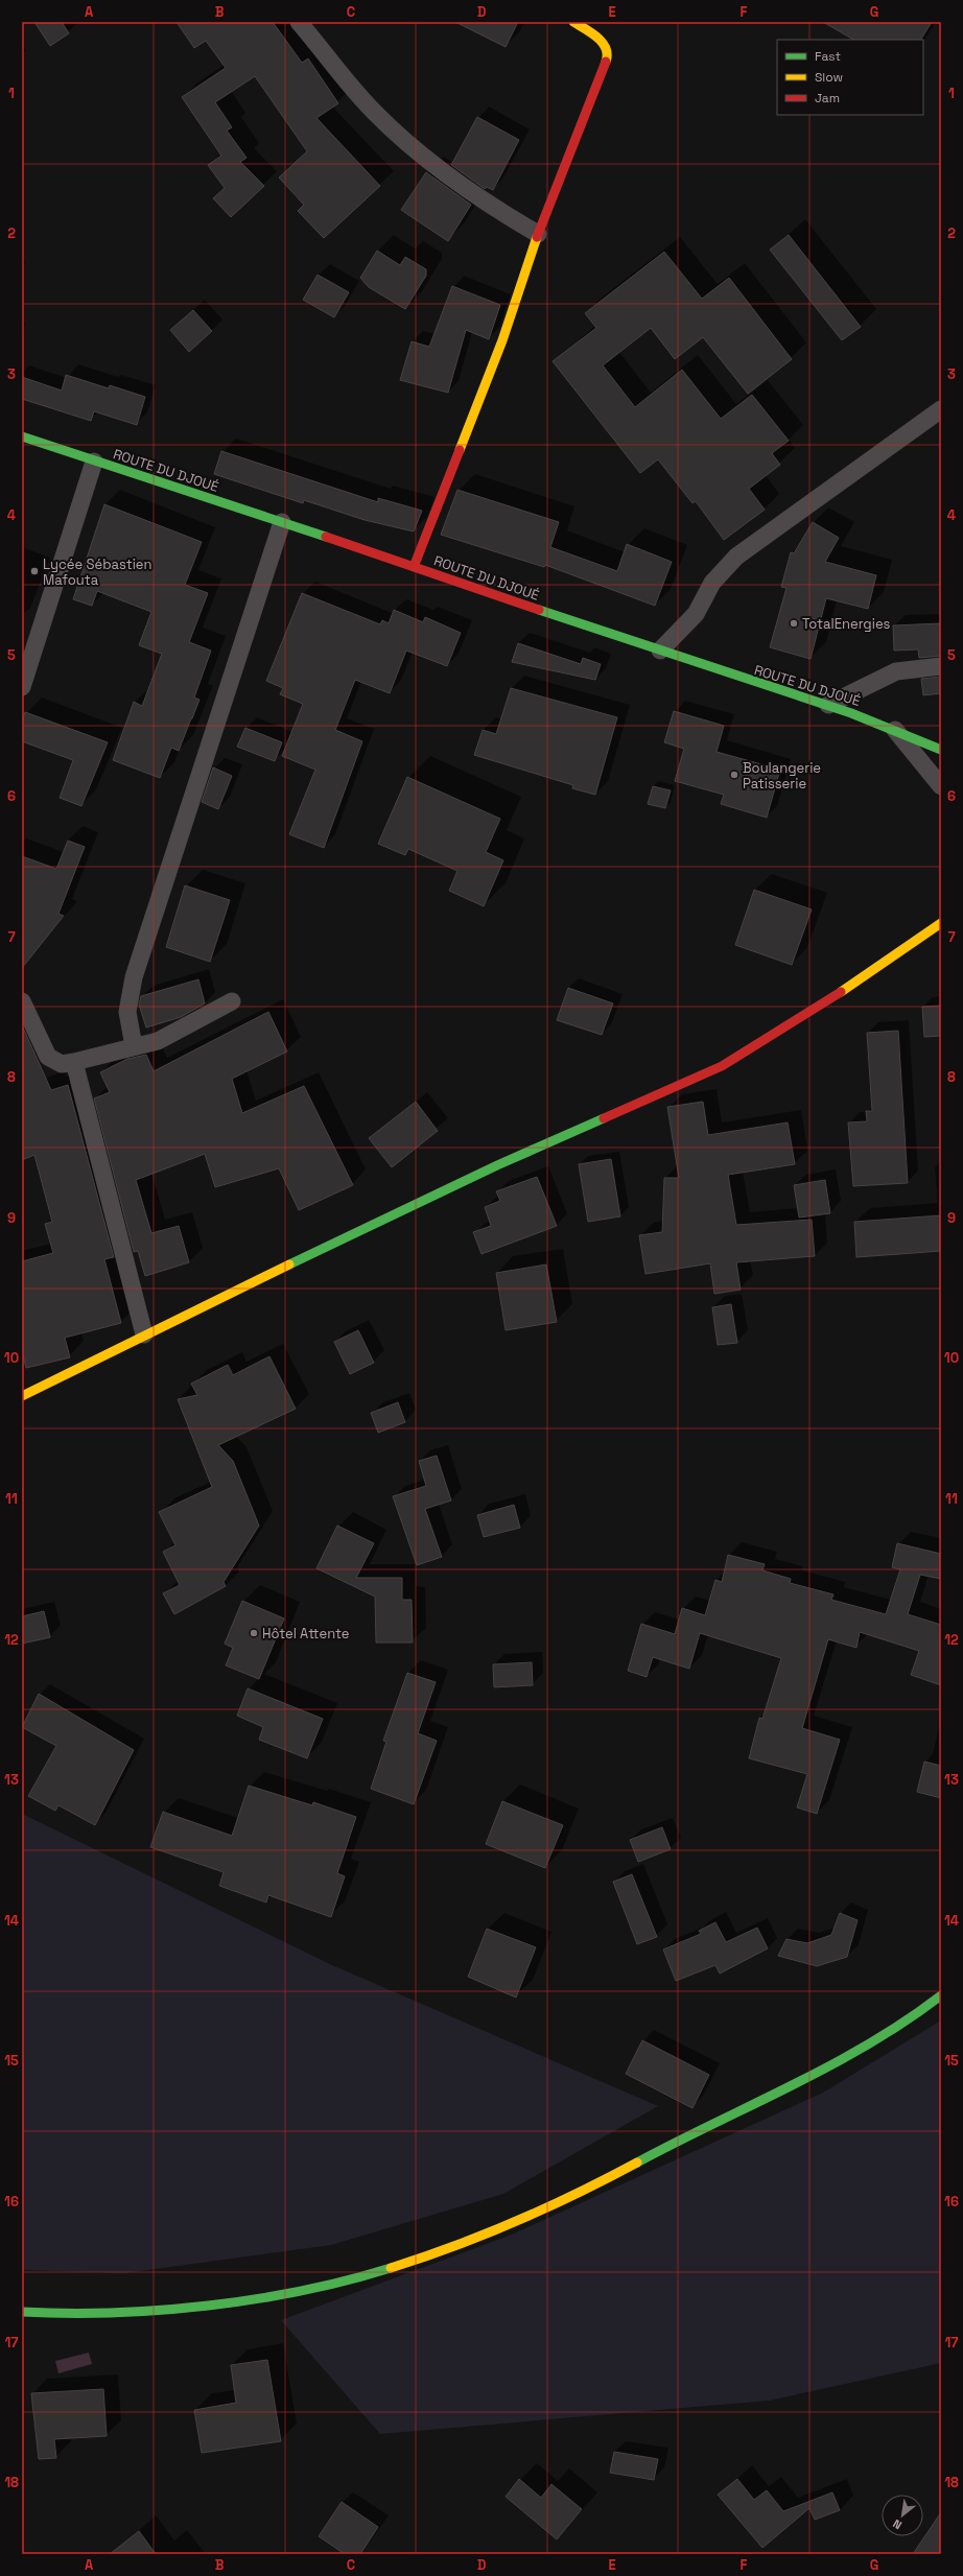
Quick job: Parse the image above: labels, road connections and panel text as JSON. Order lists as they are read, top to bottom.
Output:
{
  "streets": {
    "street": ["ROUTE DU DJOUÉ"]
  },
  "places": [
    "Lycée Sébastien Mafouta",
    "TotalEnergies",
    "Boulangerie Patisserie",
    "Hôtel Attente"
  ],
  "legend": ["Fast", "Slow", "Jam"],
  "north": "bottom left",
  "grid": {
    "columns": [
      "A",
      "B",
      "C",
      "D",
      "E",
      "F",
      "G"
    ],
    "rows": [
      "1",
      "2",
      "3",
      "4",
      "5",
      "6",
      "7",
      "8",
      "9",
      "10",
      "11",
      "12",
      "13",
      "14",
      "15",
      "16",
      "17",
      "18"
    ]
  }
}
